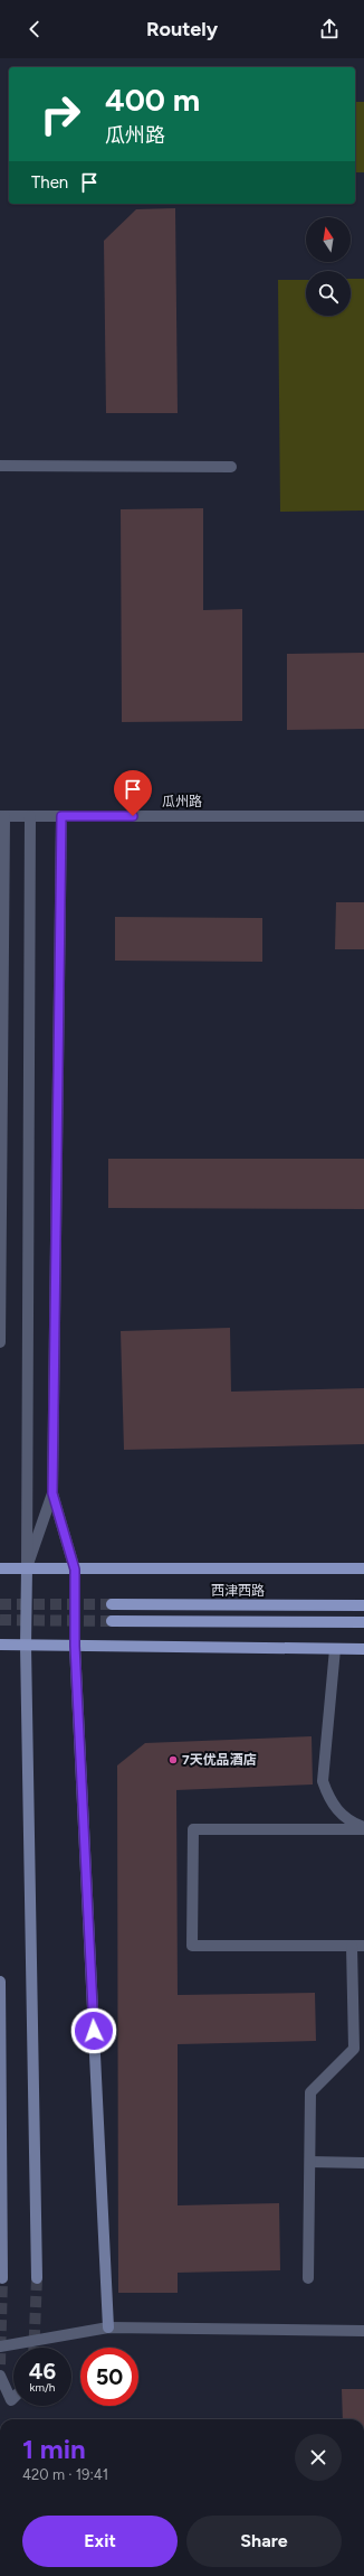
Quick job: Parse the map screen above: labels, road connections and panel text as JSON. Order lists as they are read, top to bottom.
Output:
{
  "streets": {
    "main road": ["西津西路"],
    "street": ["瓜州路"]
  },
  "places": ["7天优品酒店"],
  "north": "top",
  "page": {
    "header": "Routely",
    "turn": ["400 m", "瓜州路"],
    "then": "Then",
    "speed": "46 km/h",
    "limit": "50",
    "heading": ["1 min", "420 m · 19:41"],
    "buttons": ["Exit", "Share"]
  }
}
